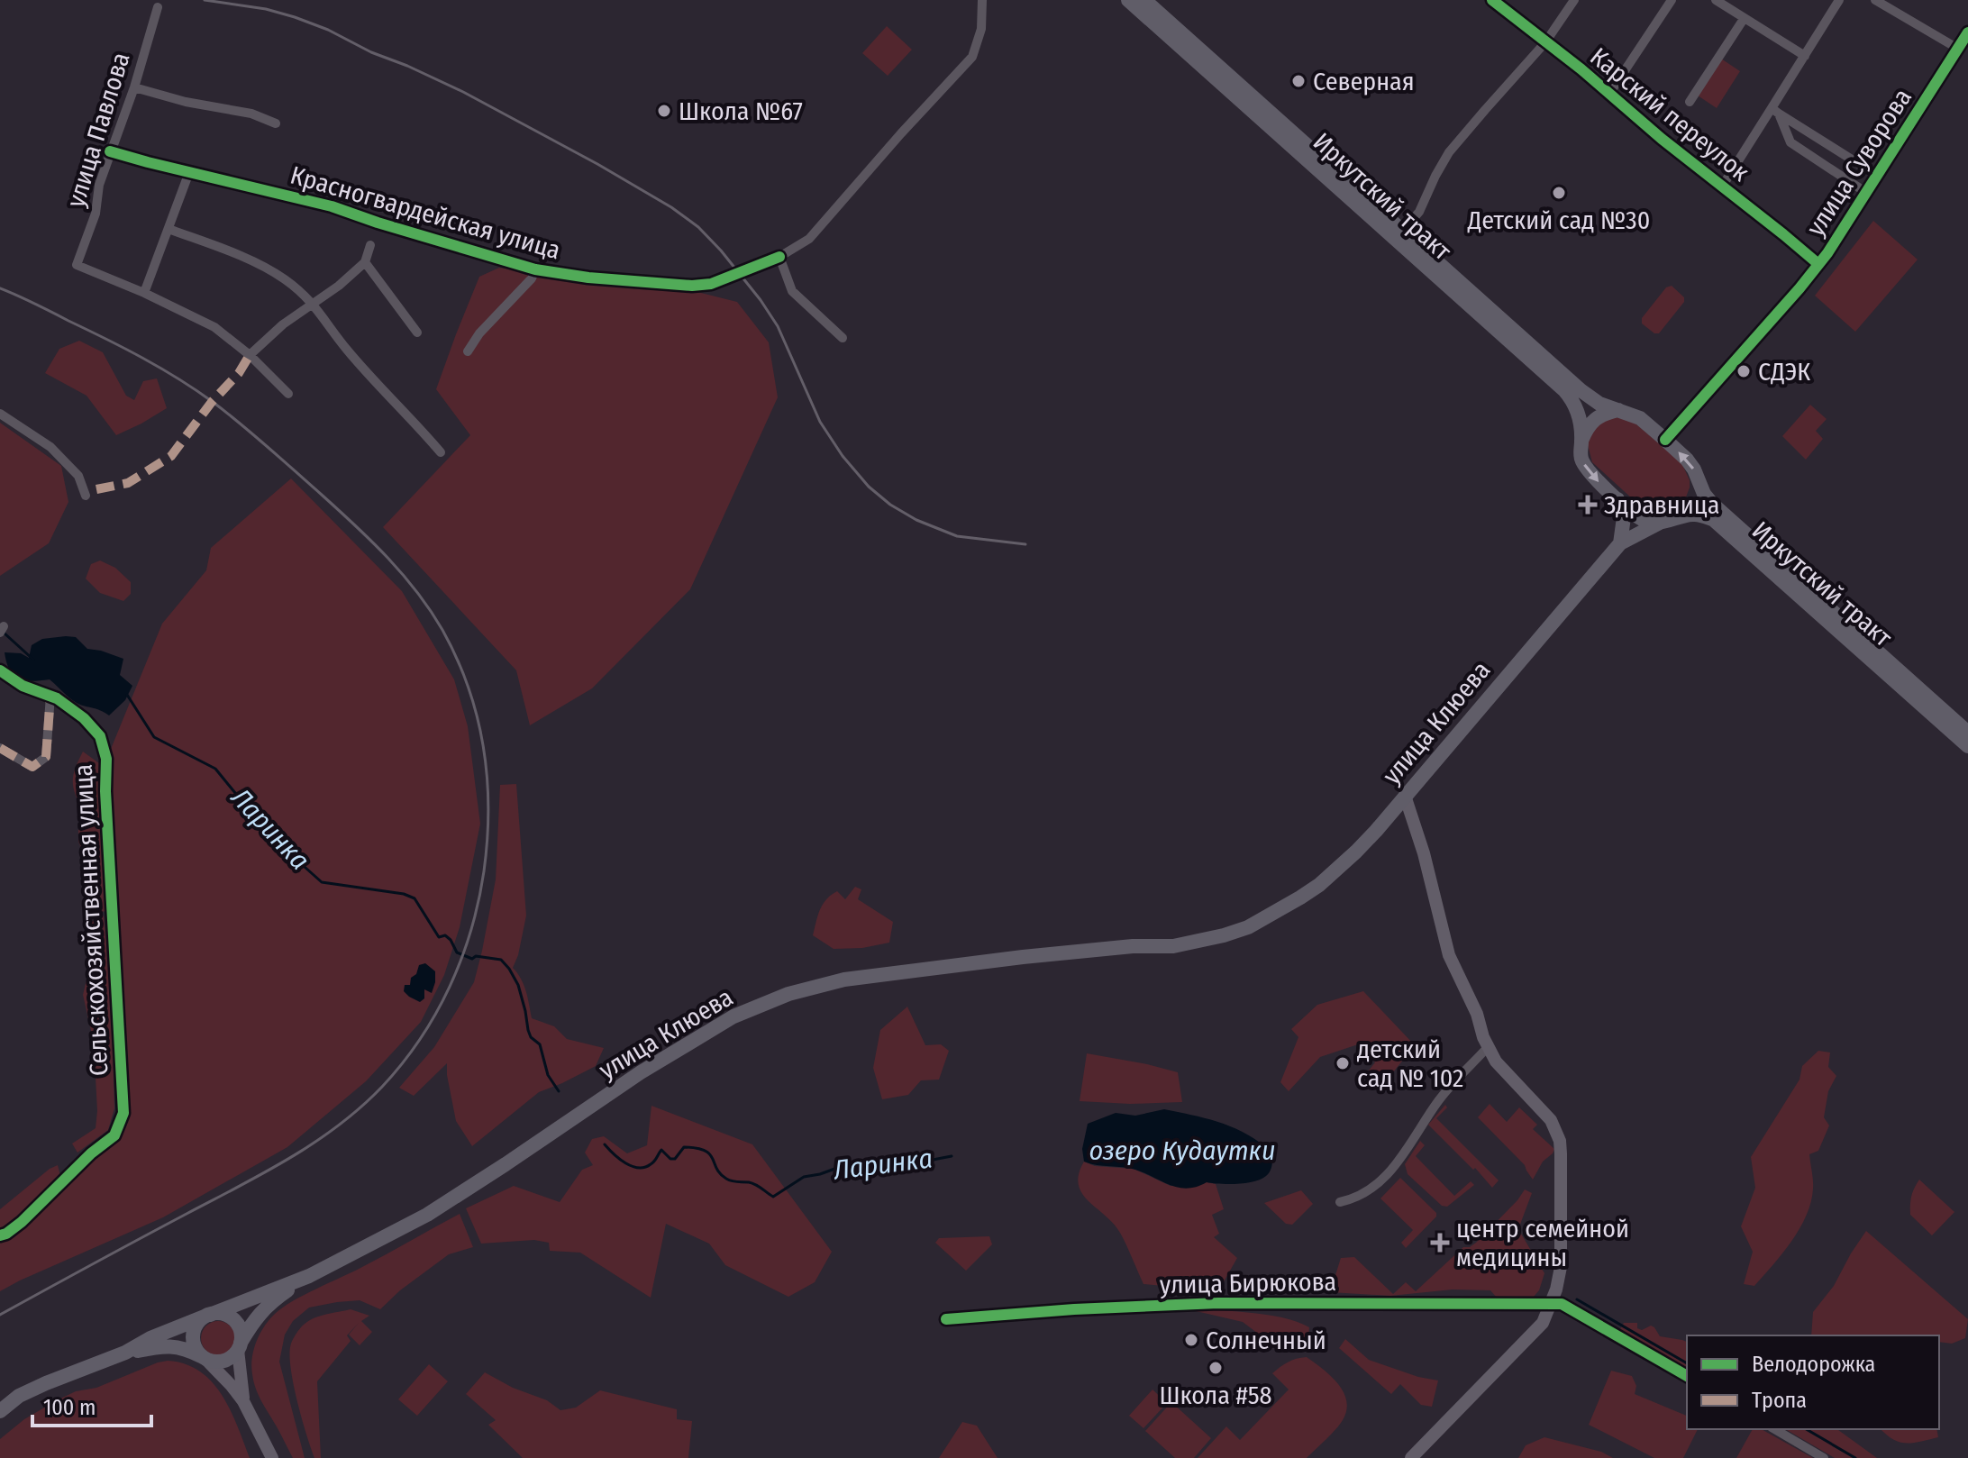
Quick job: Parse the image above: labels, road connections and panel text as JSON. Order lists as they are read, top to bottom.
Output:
{
  "streets": {
    "main road": ["Иркутский тракт", "улица Клюева"],
    "street": [
      "Карский переулок",
      "улица Павлова",
      "улица Суворова",
      "Красногвардейская улица",
      "Сельскохозяйственная улица",
      "улица Бирюкова"
    ]
  },
  "crossings": [
    ["Карский переулок", "улица Суворова"],
    ["улица Павлова", "Красногвардейская улица"],
    ["улица Суворова", "Иркутский тракт"],
    ["Иркутский тракт", "улица Клюева"]
  ],
  "water": ["Ларинка", "озеро Кудаутки"],
  "places": {
    "other": [
      "Северная",
      "Школа №67",
      "Детский сад №30",
      "СДЭК",
      "детский сад № 102",
      "Солнечный",
      "Школа #58"
    ],
    "health": ["Здравница", "центр семейной медицины"]
  },
  "legend": ["Велодорожка", "Тропа"],
  "scale_bar": "100 m"
}
